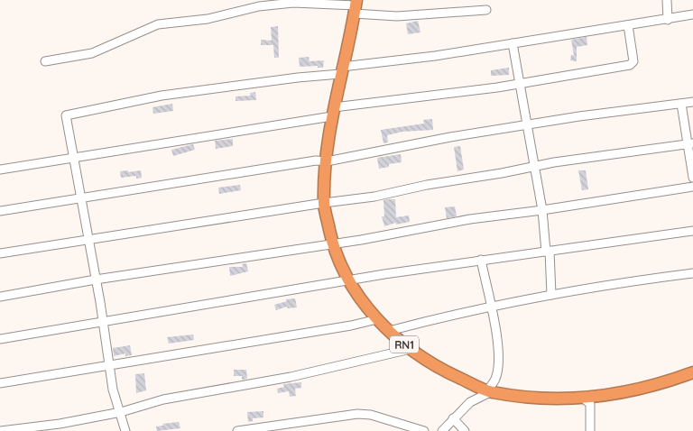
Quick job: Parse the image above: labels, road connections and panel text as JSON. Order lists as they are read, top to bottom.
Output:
{
  "streets": {
    "highway": ["RN1"]
  }
}
